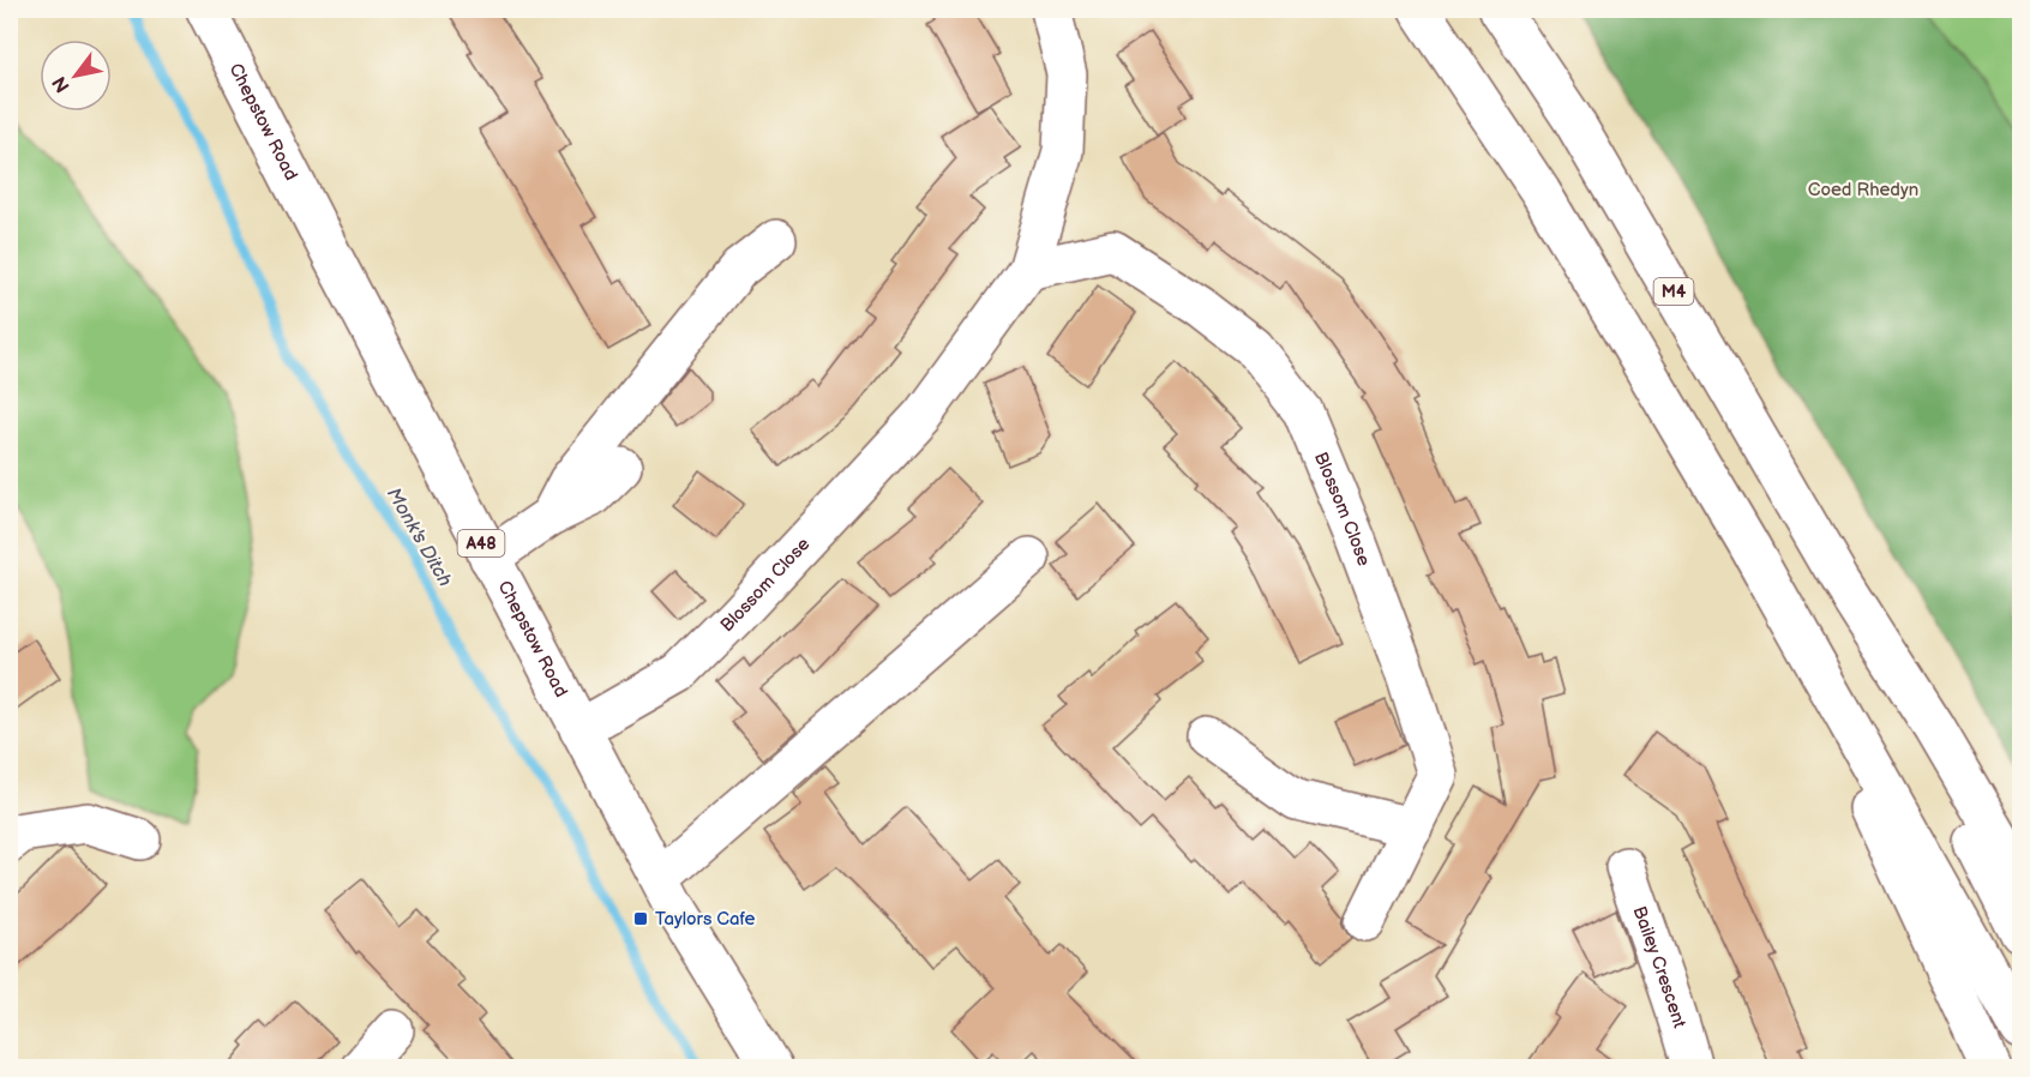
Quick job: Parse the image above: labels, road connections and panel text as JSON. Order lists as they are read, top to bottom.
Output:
{
  "streets": {
    "main road": [
      "Chepstow Road",
      "M4",
      "Blossom Close",
      "A48",
      "Bailey Crescent"
    ]
  },
  "crossings": [
    ["Chepstow Road", "Blossom Close"]
  ],
  "water": ["Monk's Ditch"],
  "parks": ["Coed Rhedyn"],
  "places": {
    "transit": ["Taylors Cafe"]
  },
  "north": "bottom left"
}
